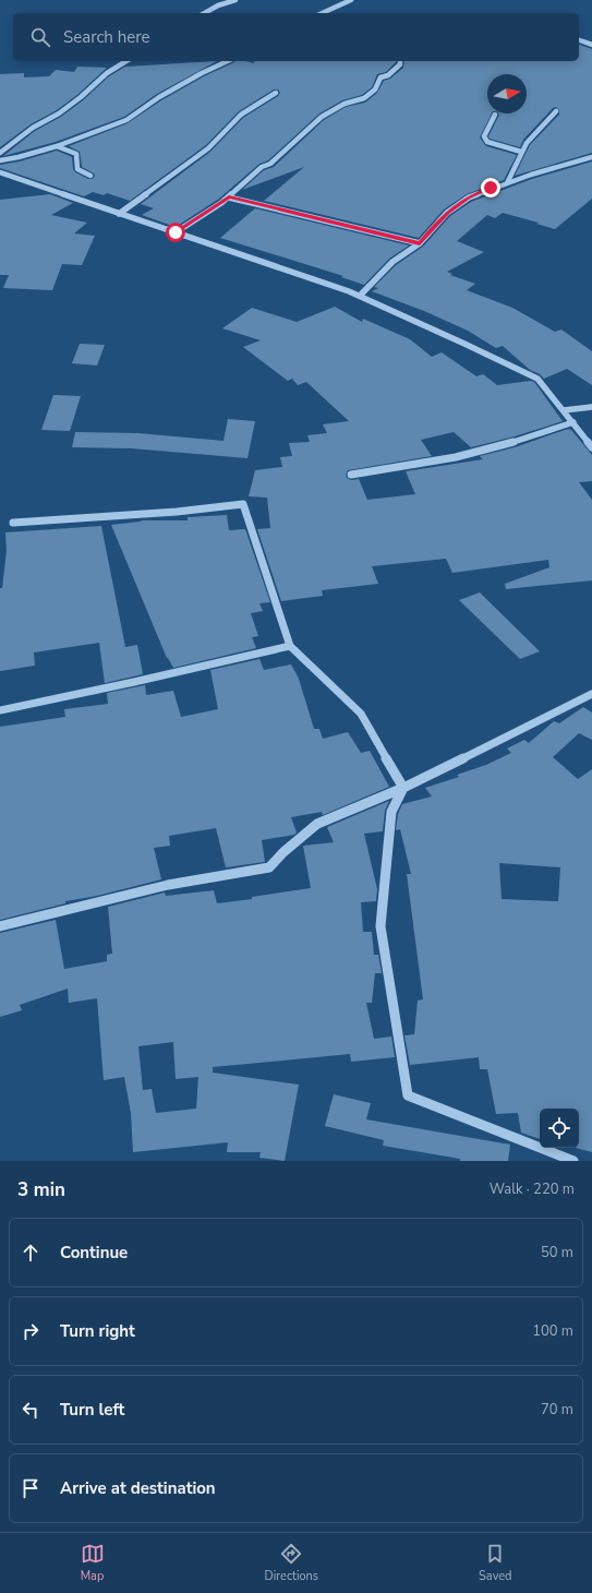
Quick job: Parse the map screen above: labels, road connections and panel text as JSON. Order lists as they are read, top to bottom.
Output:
{
  "north": "right",
  "page": {
    "search": "Search here",
    "heading": ["3 min", "Walk · 220 m"],
    "list": [
      ["Continue", "50 m"],
      ["Turn right", "100 m"],
      ["Turn left", "70 m"],
      "Arrive at destination"
    ],
    "nav": ["Map", "Directions", "Saved"]
  }
}
